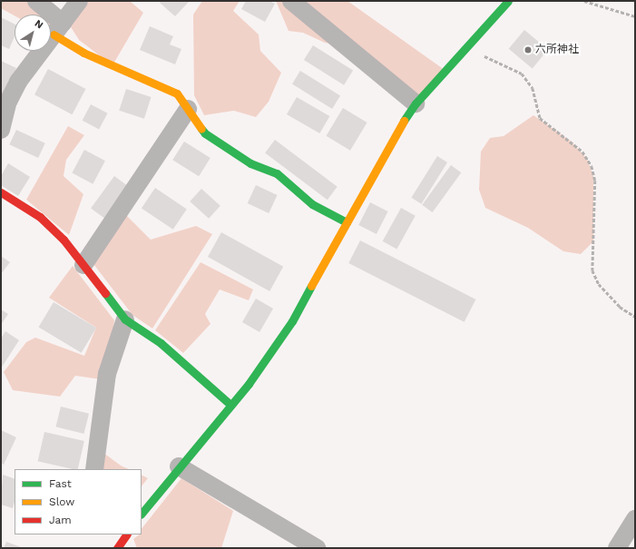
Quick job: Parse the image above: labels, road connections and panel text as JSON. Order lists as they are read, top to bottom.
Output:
{
  "places": ["六所神社"],
  "legend": ["Fast", "Slow", "Jam"],
  "north": "top right"
}
